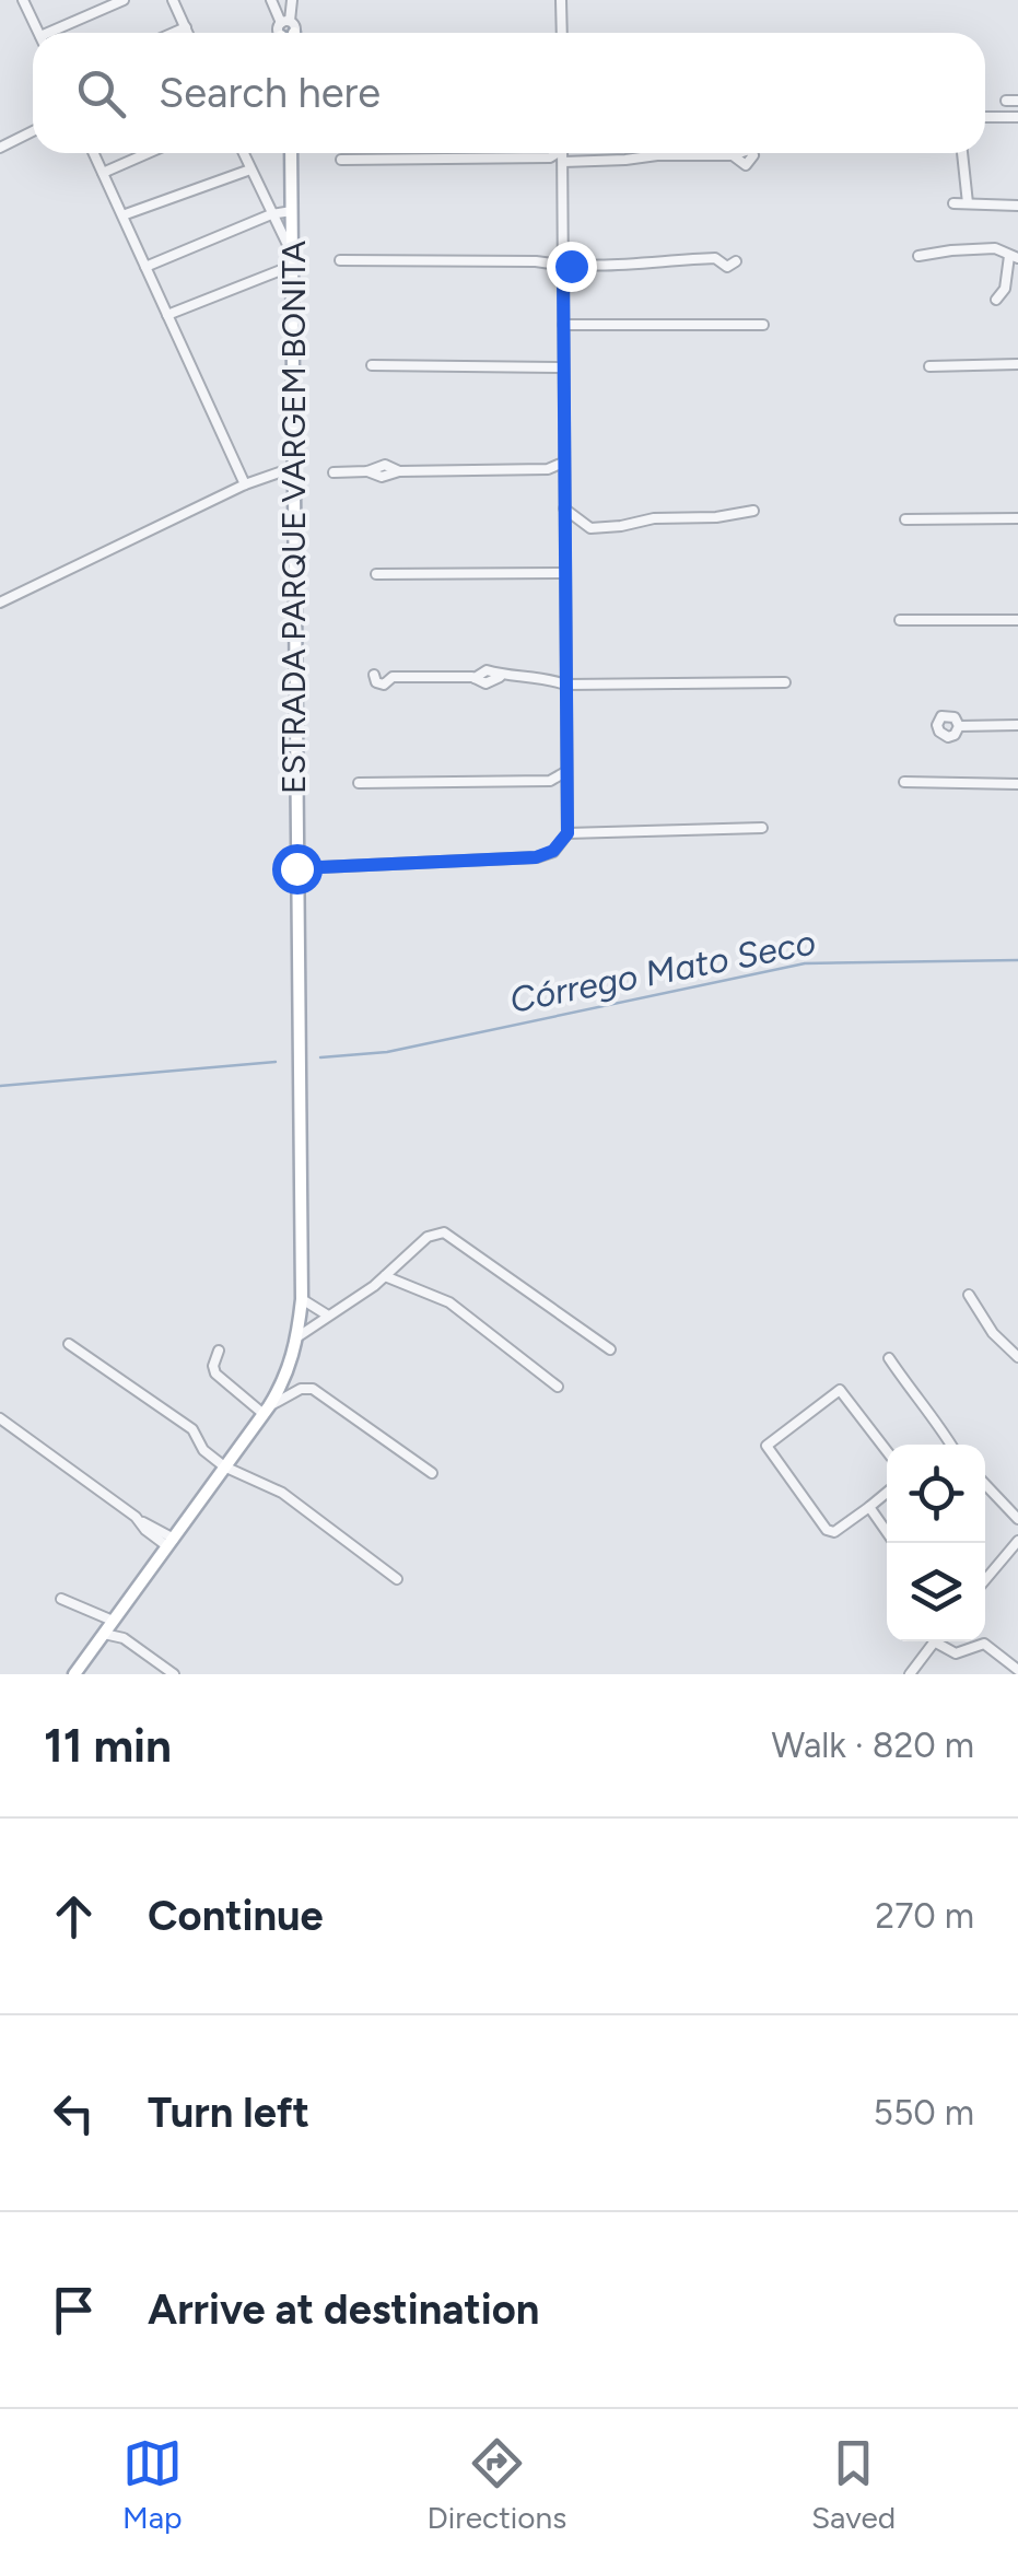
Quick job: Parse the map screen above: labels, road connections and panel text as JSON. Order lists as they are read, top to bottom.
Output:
{
  "streets": {
    "main road": ["ESTRADA PARQUE VARGEM BONITA"]
  },
  "water": ["Córrego Mato Seco"],
  "page": {
    "search": "Search here",
    "heading": ["11 min", "Walk · 820 m"],
    "list": [
      ["Continue", "270 m"],
      ["Turn left", "550 m"],
      "Arrive at destination"
    ],
    "nav": ["Map", "Directions", "Saved"]
  }
}
